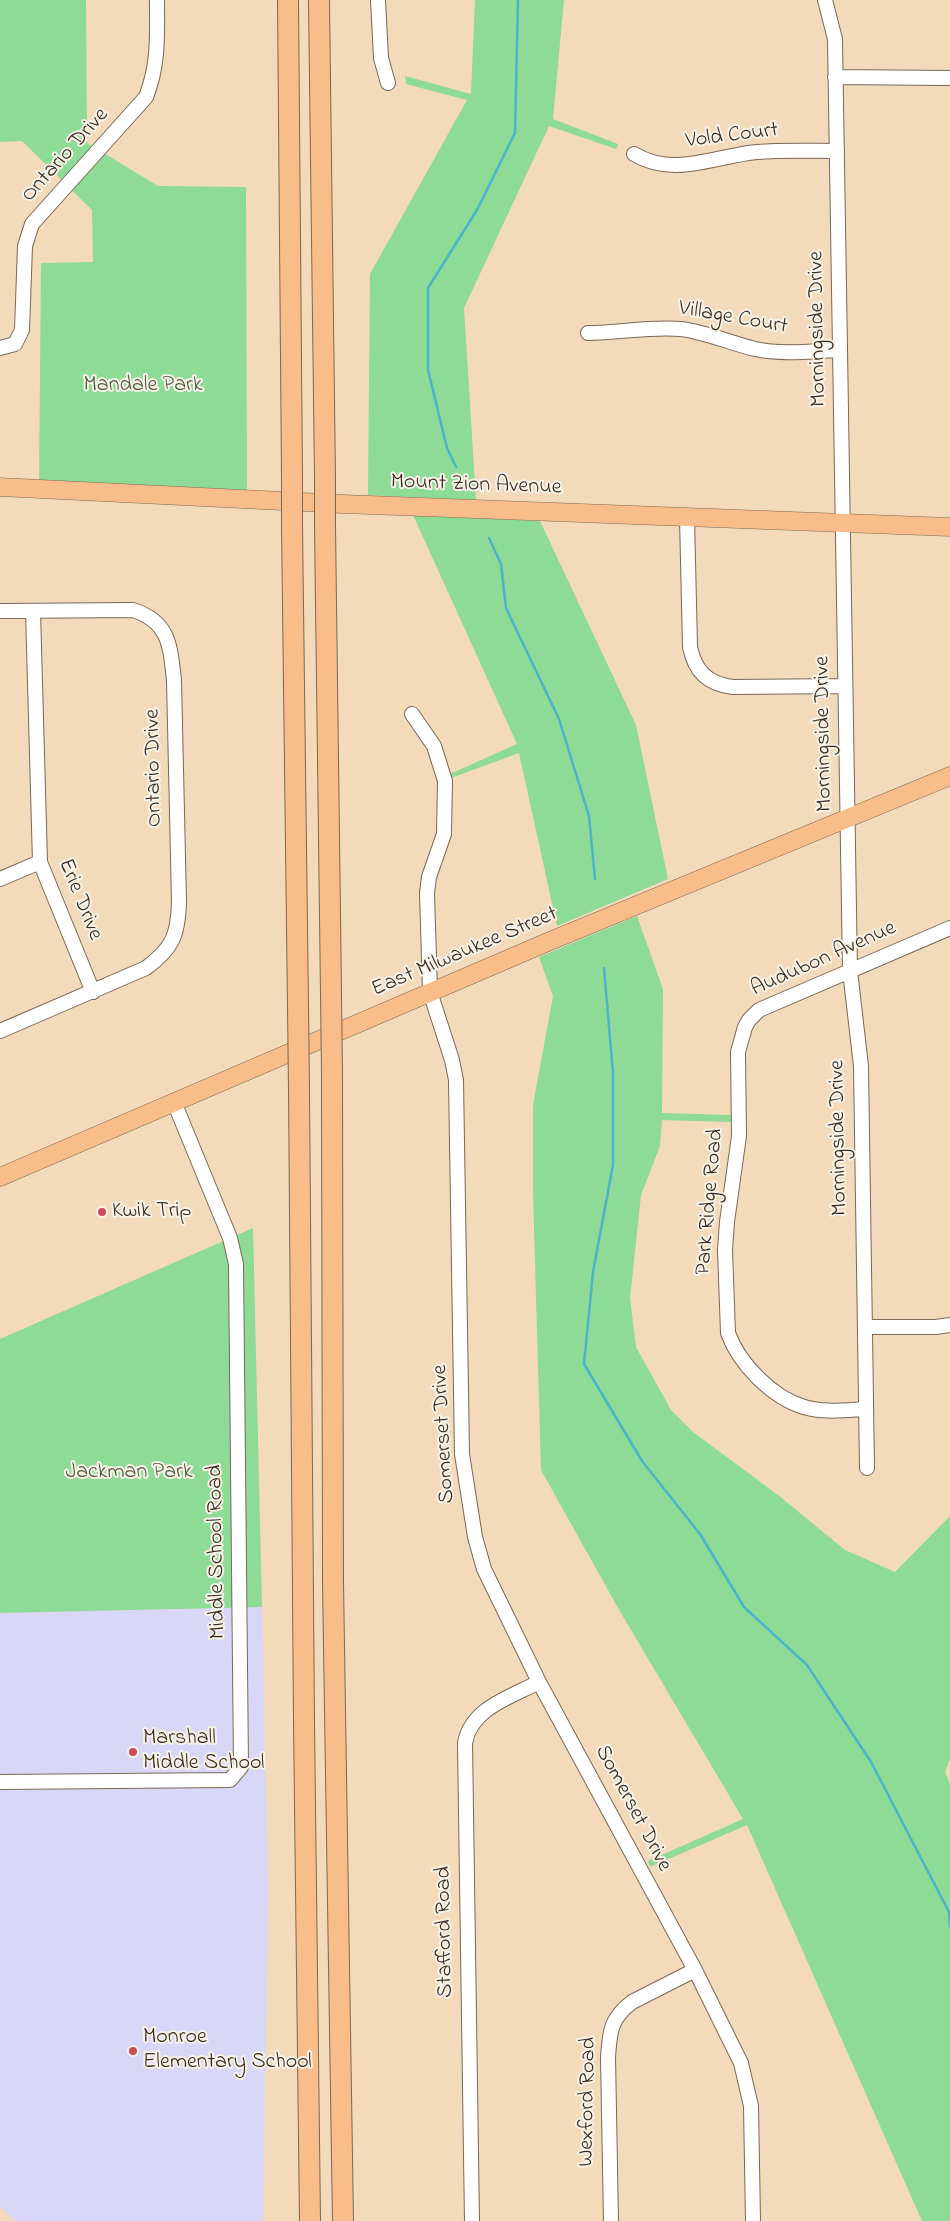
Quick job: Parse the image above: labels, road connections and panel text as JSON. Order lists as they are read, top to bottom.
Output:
{
  "streets": {
    "main road": ["Mount Zion Avenue", "East Milwaukee Street"],
    "street": [
      "Vold Court",
      "Ontario Drive",
      "Village Court",
      "Morningside Drive",
      "Erie Drive",
      "Audubon Avenue",
      "Park Ridge Road",
      "Somerset Drive",
      "Middle School Road",
      "Stafford Road",
      "Wexford Road"
    ]
  },
  "crossings": [
    ["Vold Court", "Morningside Drive"],
    ["Ontario Drive", "Erie Drive"],
    ["Village Court", "Morningside Drive"],
    ["Morningside Drive", "Mount Zion Avenue"],
    ["Morningside Drive", "East Milwaukee Street"],
    ["Morningside Drive", "Audubon Avenue"],
    ["Morningside Drive", "Park Ridge Road"],
    ["East Milwaukee Street", "Somerset Drive"],
    ["East Milwaukee Street", "Middle School Road"],
    ["Audubon Avenue", "Park Ridge Road"],
    ["Somerset Drive", "Stafford Road"],
    ["Somerset Drive", "Wexford Road"]
  ],
  "parks": ["Mandale Park", "Jackman Park"],
  "places": ["Kwik Trip", "Marshall Middle School", "Monroe Elementary School"]
}
